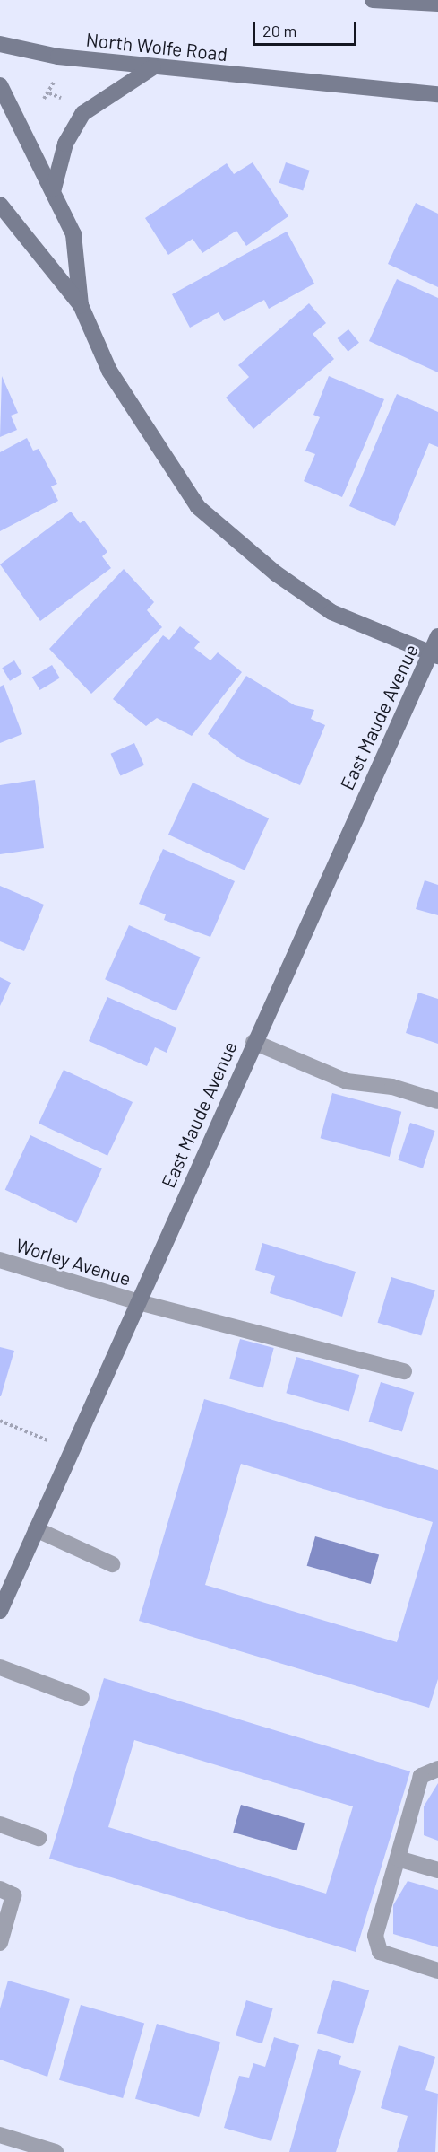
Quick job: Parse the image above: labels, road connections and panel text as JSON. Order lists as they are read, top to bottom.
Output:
{
  "streets": {
    "main road": ["North Wolfe Road", "East Maude Avenue"],
    "street": ["Worley Avenue"]
  },
  "crossings": [
    ["East Maude Avenue", "Worley Avenue"]
  ],
  "scale_bar": "20 m"
}
